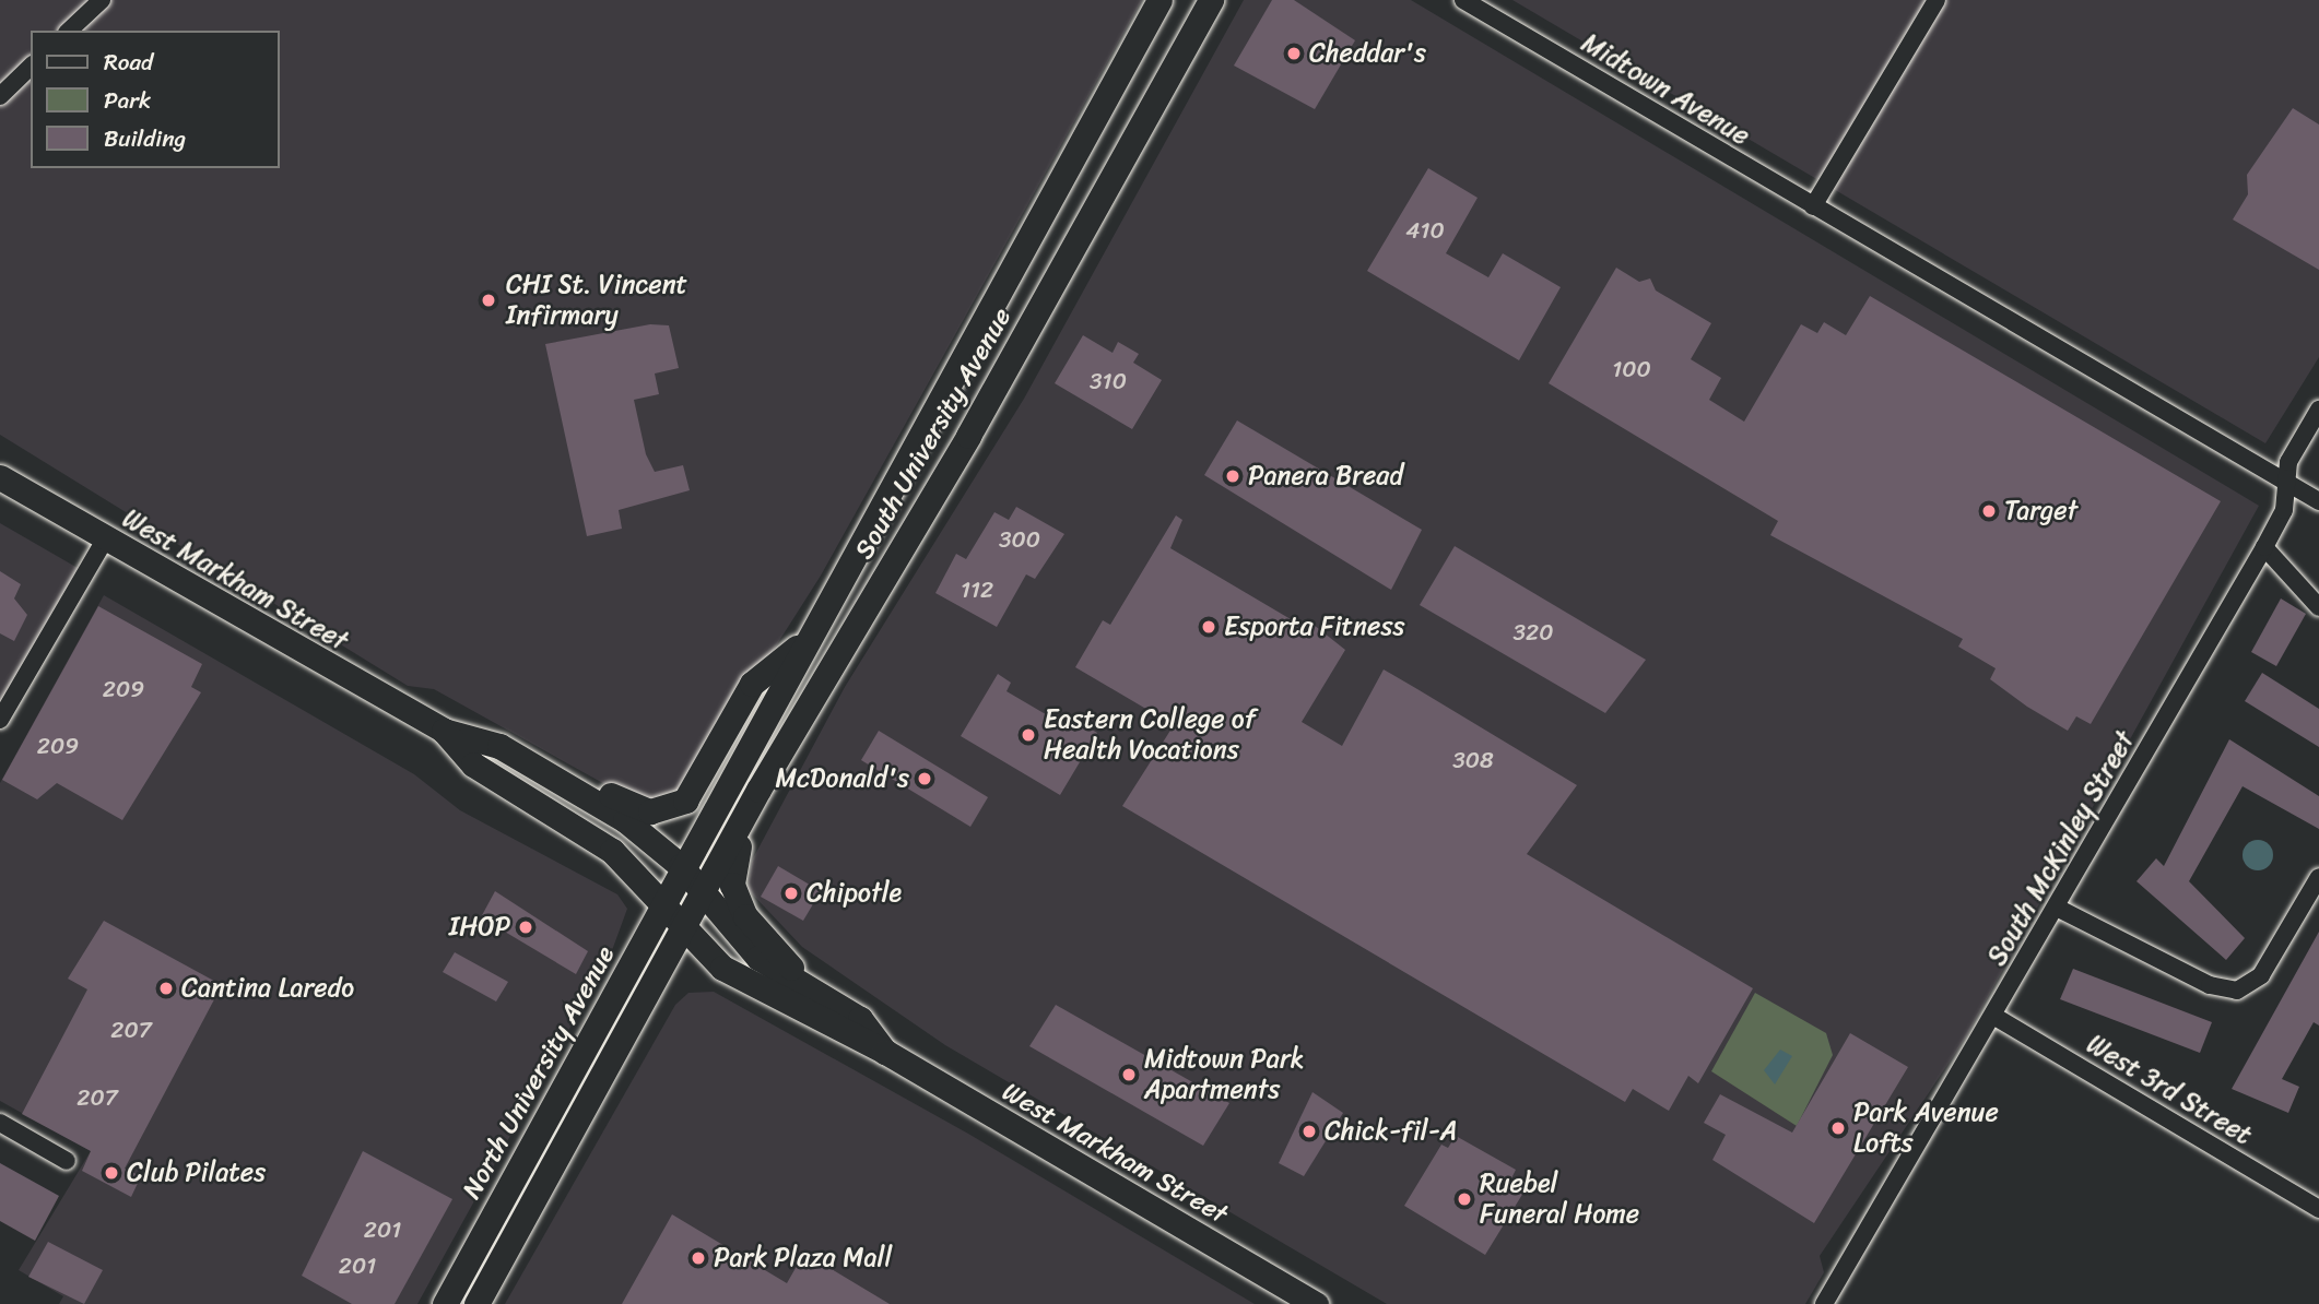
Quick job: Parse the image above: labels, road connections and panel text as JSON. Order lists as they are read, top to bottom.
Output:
{
  "streets": {
    "main road": ["South University Avenue", "West Markham Street", "North University Avenue"],
    "street": ["Midtown Avenue", "South McKinley Street", "West 3rd Street"]
  },
  "crossings": [
    ["Midtown Avenue", "South McKinley Street"],
    ["South University Avenue", "West Markham Street"],
    ["South University Avenue", "North University Avenue"],
    ["West Markham Street", "North University Avenue"],
    ["South McKinley Street", "West 3rd Street"]
  ],
  "places": [
    "Cheddar's",
    "CHI St. Vincent Infirmary",
    "Panera Bread",
    "Target",
    "Esporta Fitness",
    "Eastern College of Health Vocations",
    "McDonald's",
    "Chipotle",
    "IHOP",
    "Cantina Laredo",
    "Midtown Park Apartments",
    "Park Avenue Lofts",
    "Chick-fil-A",
    "Club Pilates",
    "Ruebel Funeral Home",
    "Park Plaza Mall"
  ],
  "house_numbers": [
    "410",
    "100",
    "310",
    "300",
    "112",
    "320",
    "209",
    "209",
    "308",
    "207",
    "207",
    "201",
    "201"
  ],
  "legend": ["Road", "Park", "Building"]
}
